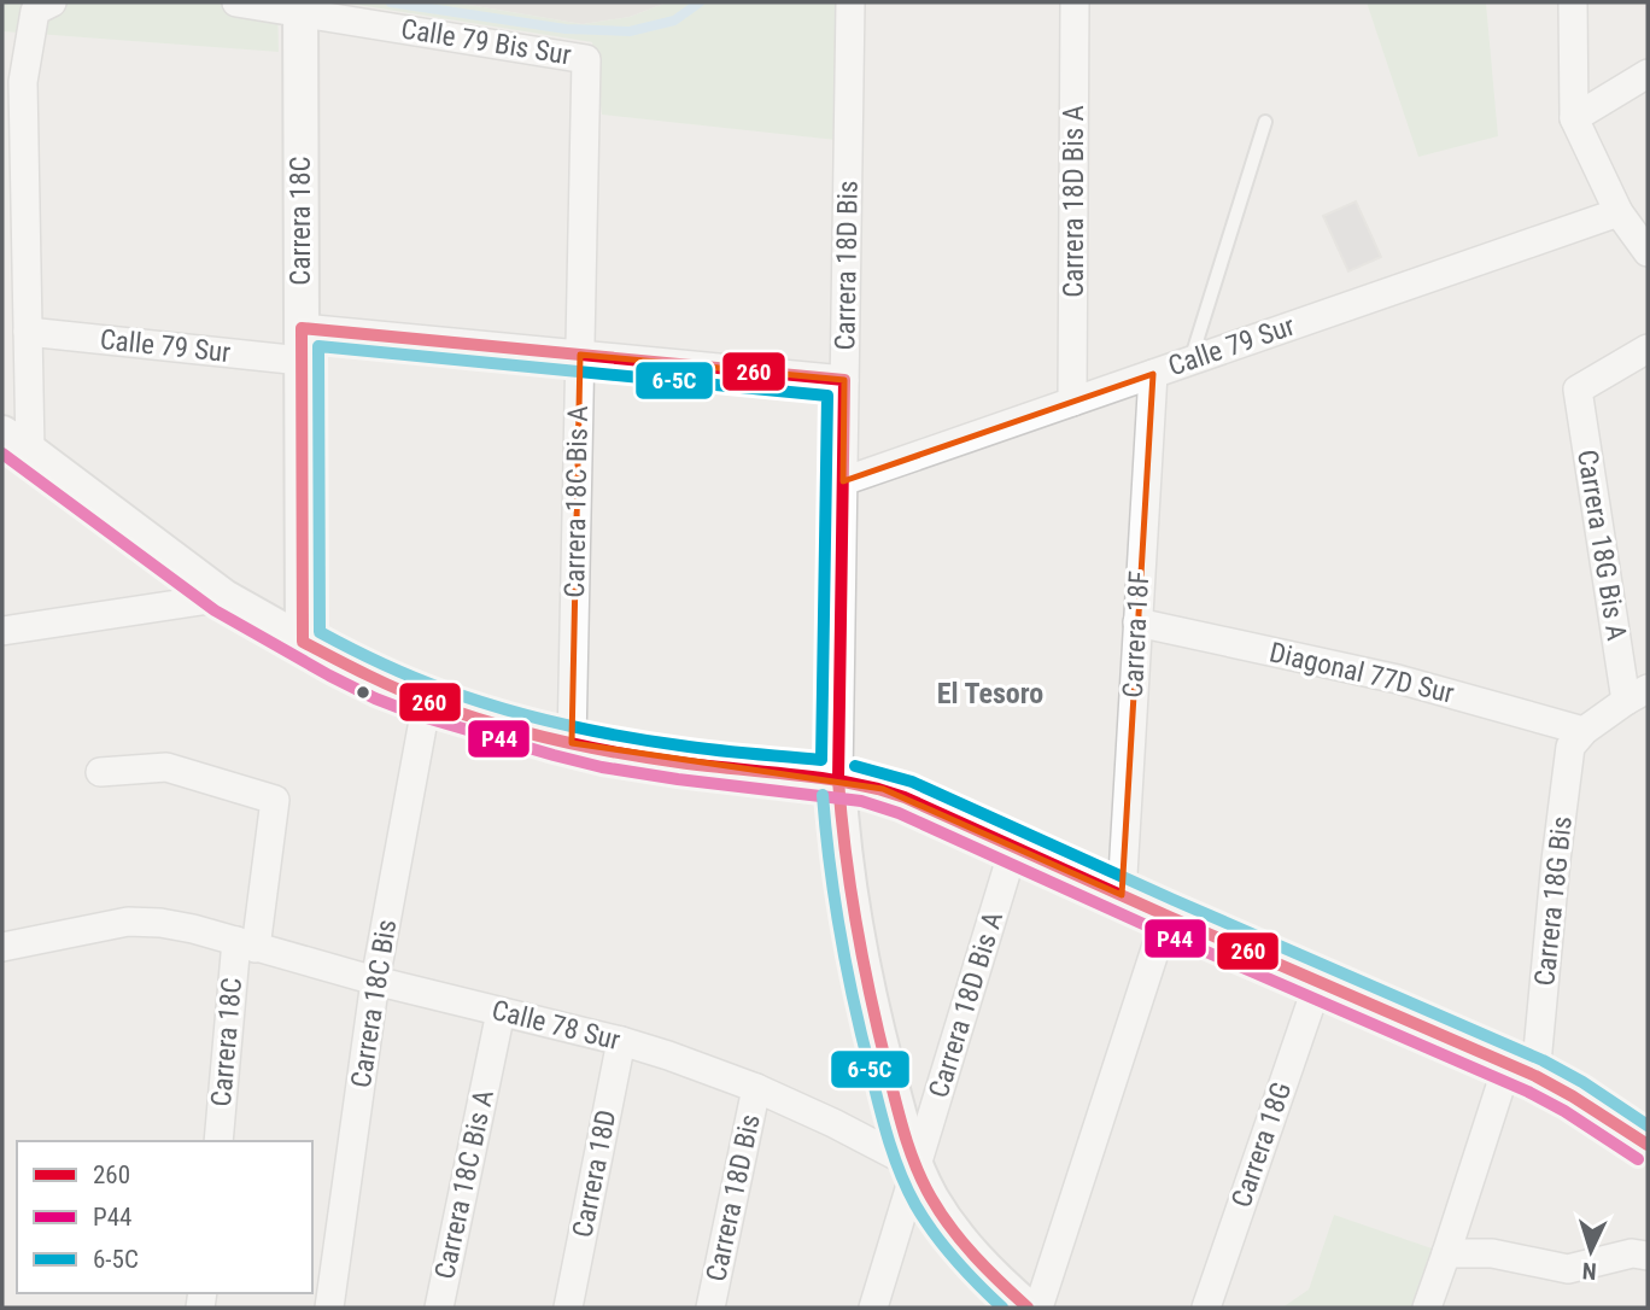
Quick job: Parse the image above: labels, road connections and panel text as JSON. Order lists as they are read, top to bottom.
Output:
{
  "streets": {
    "street": [
      "Calle 79 Bis Sur",
      "Carrera 18D Bis A",
      "Carrera 18C",
      "Carrera 18D Bis",
      "Calle 79 Sur",
      "Carrera 18C Bis A",
      "Carrera 18G Bis A",
      "Carrera 18F",
      "Diagonal 77D Sur",
      "Carrera 18G Bis",
      "Carrera 18C Bis",
      "Calle 78 Sur",
      "Carrera 18G",
      "Carrera 18D"
    ]
  },
  "crossings": [
    ["Calle 79 Bis Sur", "Carrera 18C"],
    ["Calle 79 Bis Sur", "Carrera 18C Bis A"],
    ["Carrera 18D Bis A", "Calle 79 Sur"],
    ["Carrera 18D Bis A", "Calle 78 Sur"],
    ["Carrera 18C", "Calle 79 Sur"],
    ["Carrera 18C", "Calle 78 Sur"],
    ["Carrera 18D Bis", "Calle 79 Sur"],
    ["Carrera 18D Bis", "Calle 78 Sur"],
    ["Calle 79 Sur", "Carrera 18C Bis A"],
    ["Calle 79 Sur", "Carrera 18F"],
    ["Carrera 18C Bis A", "Calle 78 Sur"],
    ["Carrera 18F", "Diagonal 77D Sur"],
    ["Diagonal 77D Sur", "Carrera 18G Bis"],
    ["Carrera 18C Bis", "Calle 78 Sur"],
    ["Calle 78 Sur", "Carrera 18D"]
  ],
  "districts": ["El Tesoro"],
  "lines": ["transit line 260", "transit line 6-5C", "transit line P44"],
  "legend": ["260", "P44", "6-5C"],
  "north": "bottom"
}
